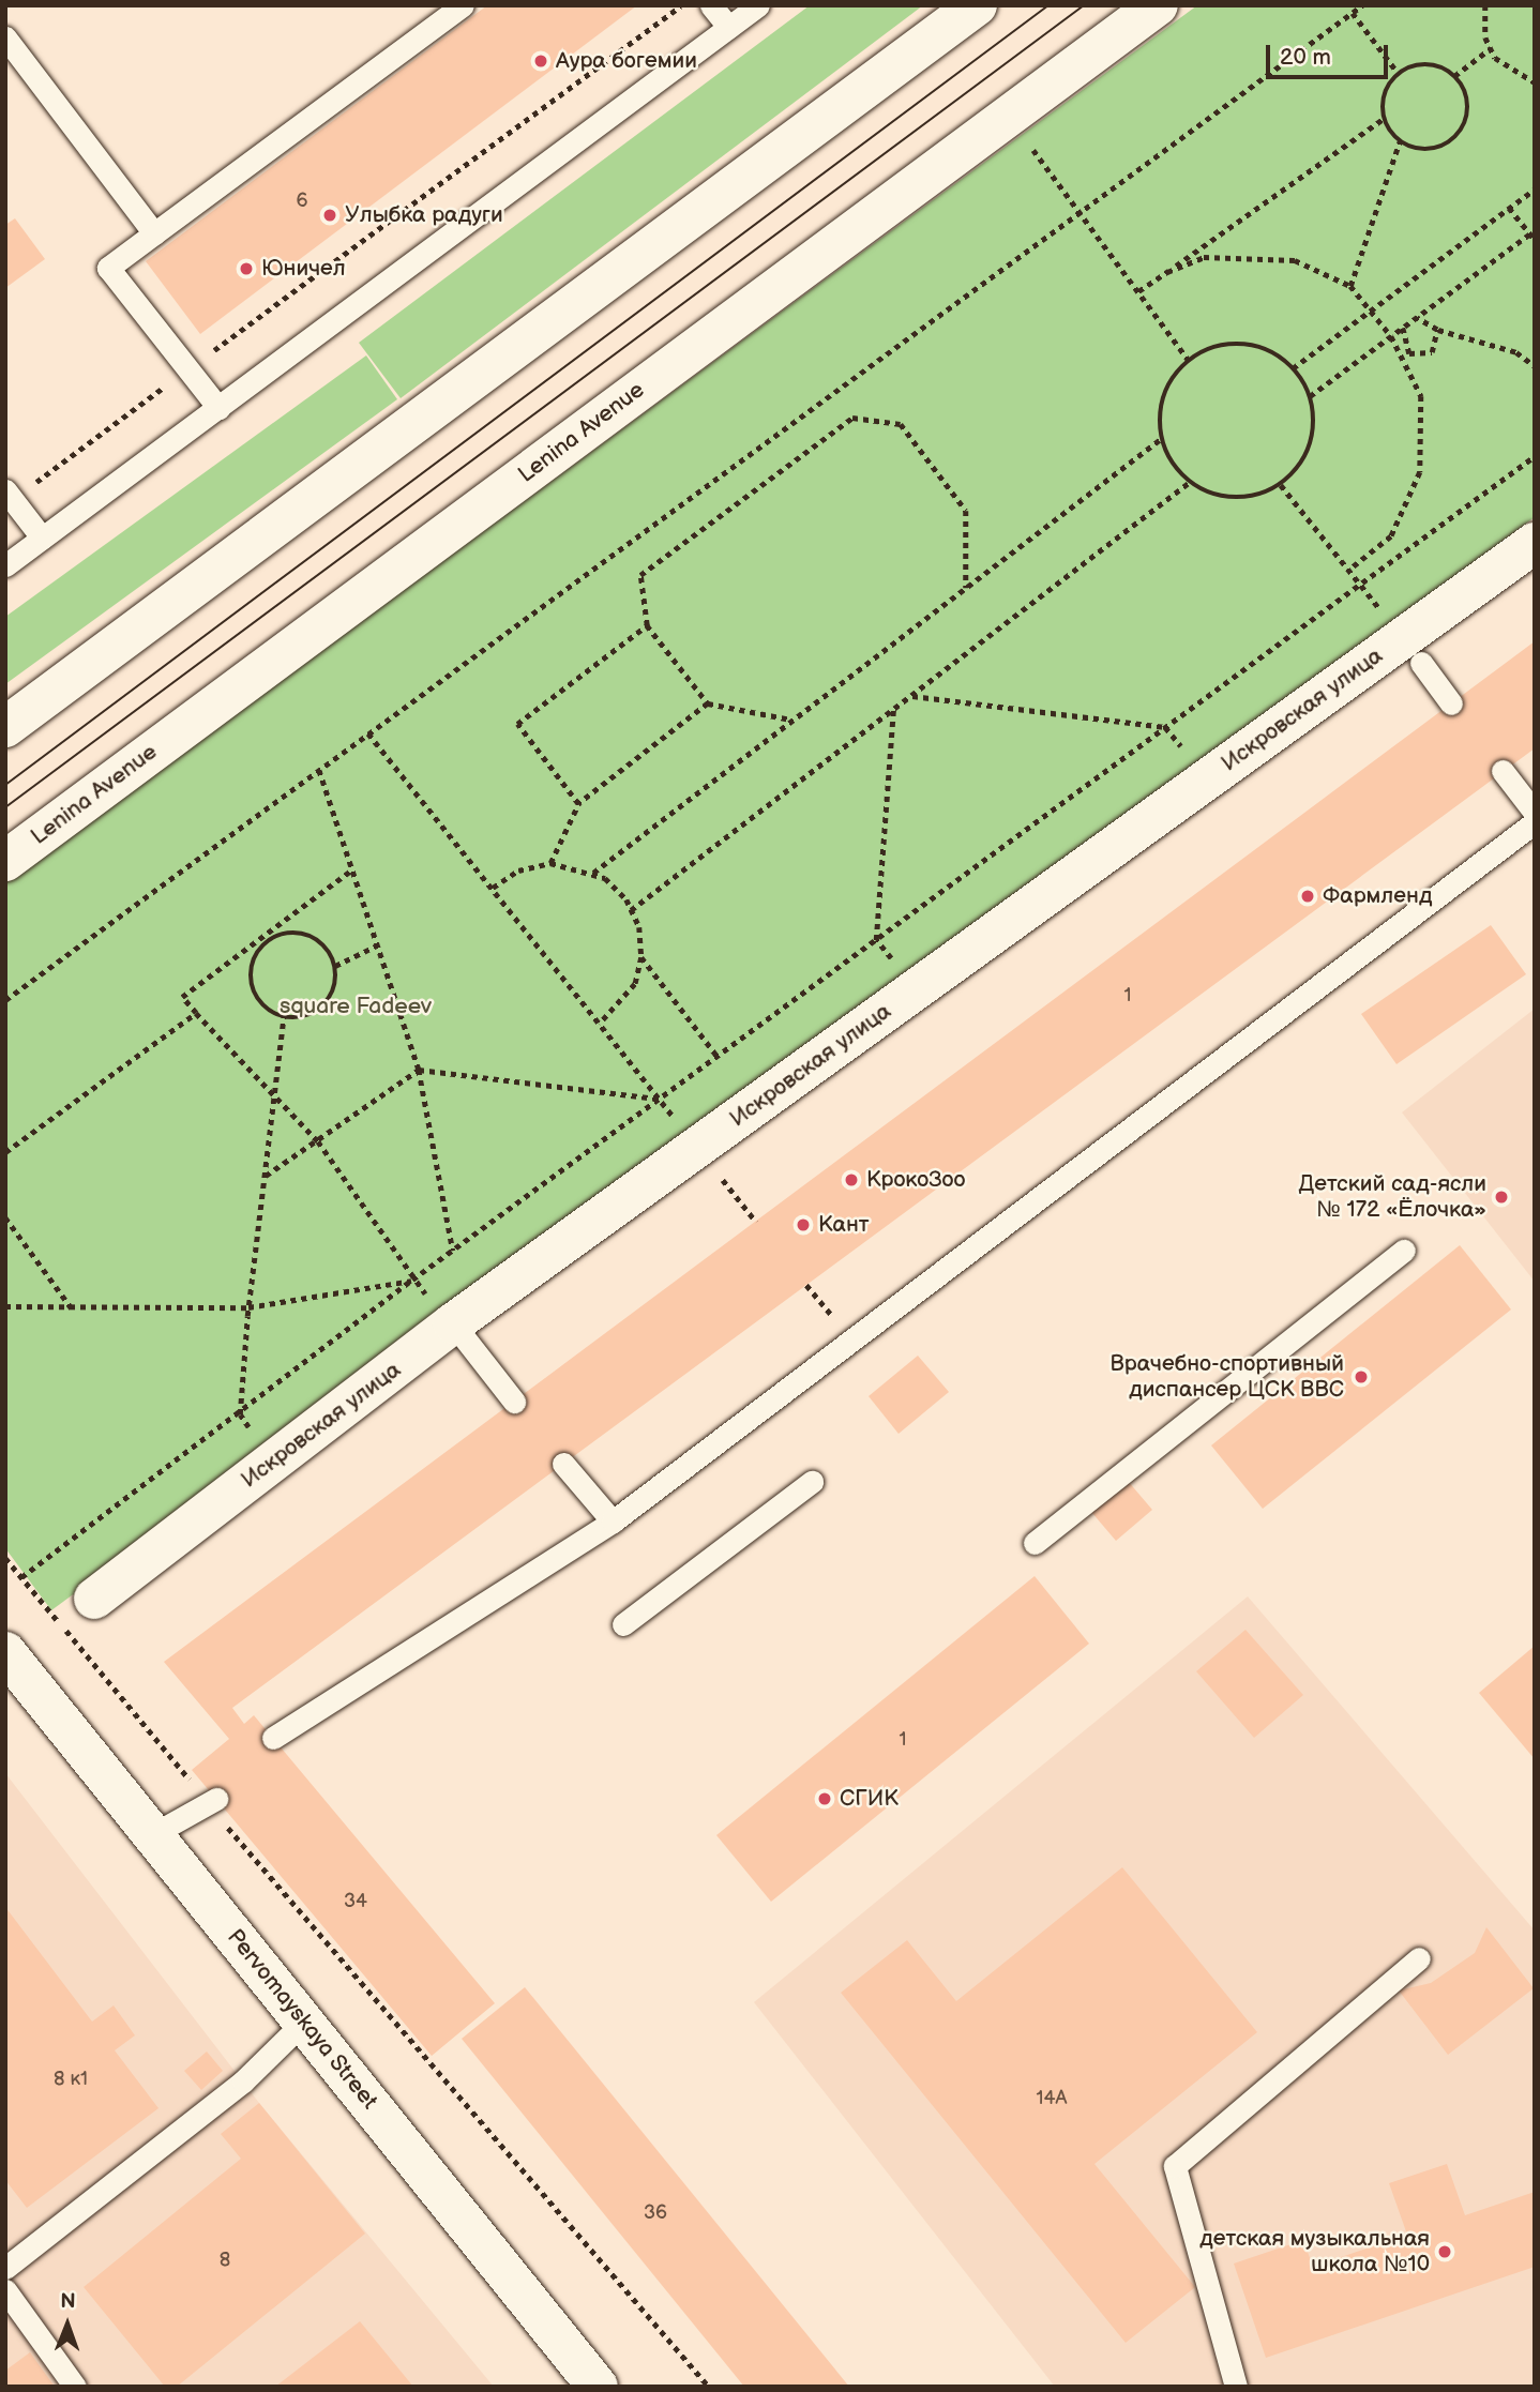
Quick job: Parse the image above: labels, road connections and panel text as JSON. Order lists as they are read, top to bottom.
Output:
{
  "streets": {
    "street": ["Lenina Avenue", "Искровская улица", "Pervomayskaya Street"]
  },
  "parks": ["square Fadeev"],
  "places": [
    "Аура богемии",
    "Улыбка радуги",
    "Юничел",
    "Фармленд",
    "КрокоЗоо",
    "Детский сад-ясли № 172 «Ёлочка»",
    "Кант",
    "Врачебно-спортивный диспансер ЦСК ВВС",
    "СГИК",
    "детская музыкальная школа №10"
  ],
  "house_numbers": [
    "6",
    "1",
    "1",
    "34",
    "8 к1",
    "14А",
    "36",
    "8"
  ],
  "scale_bar": "20 m",
  "north": "top"
}
